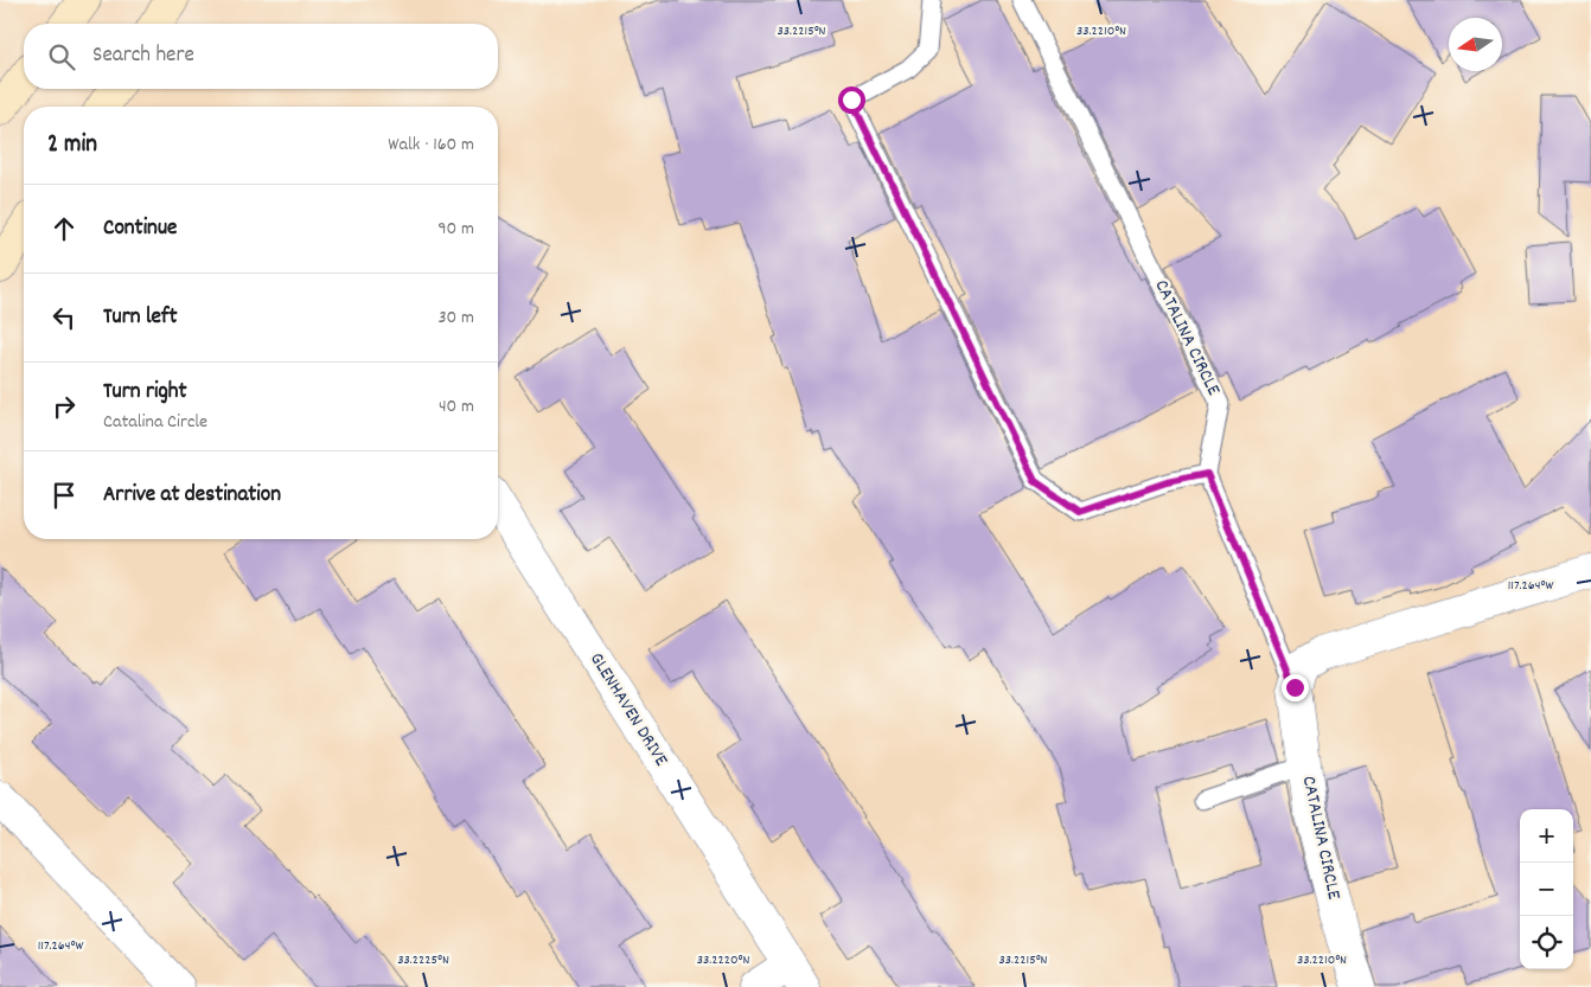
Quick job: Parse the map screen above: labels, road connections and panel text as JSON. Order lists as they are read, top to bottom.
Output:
{
  "streets": {
    "street": ["CATALINA CIRCLE", "GLENHAVEN DRIVE"]
  },
  "north": "left",
  "page": {
    "search": "Search here",
    "heading": ["2 min", "Walk · 160 m"],
    "list": [
      ["Continue", "90 m"],
      ["Turn left", "30 m"],
      ["Turn right", "Catalina Circle", "40 m"],
      "Arrive at destination"
    ],
    "map_buttons": ["+", "−"]
  },
  "coordinates": [
    "33.2215°N",
    "33.2210°N",
    "117.264°W",
    "33.2225°N",
    "33.2220°N"
  ]
}
